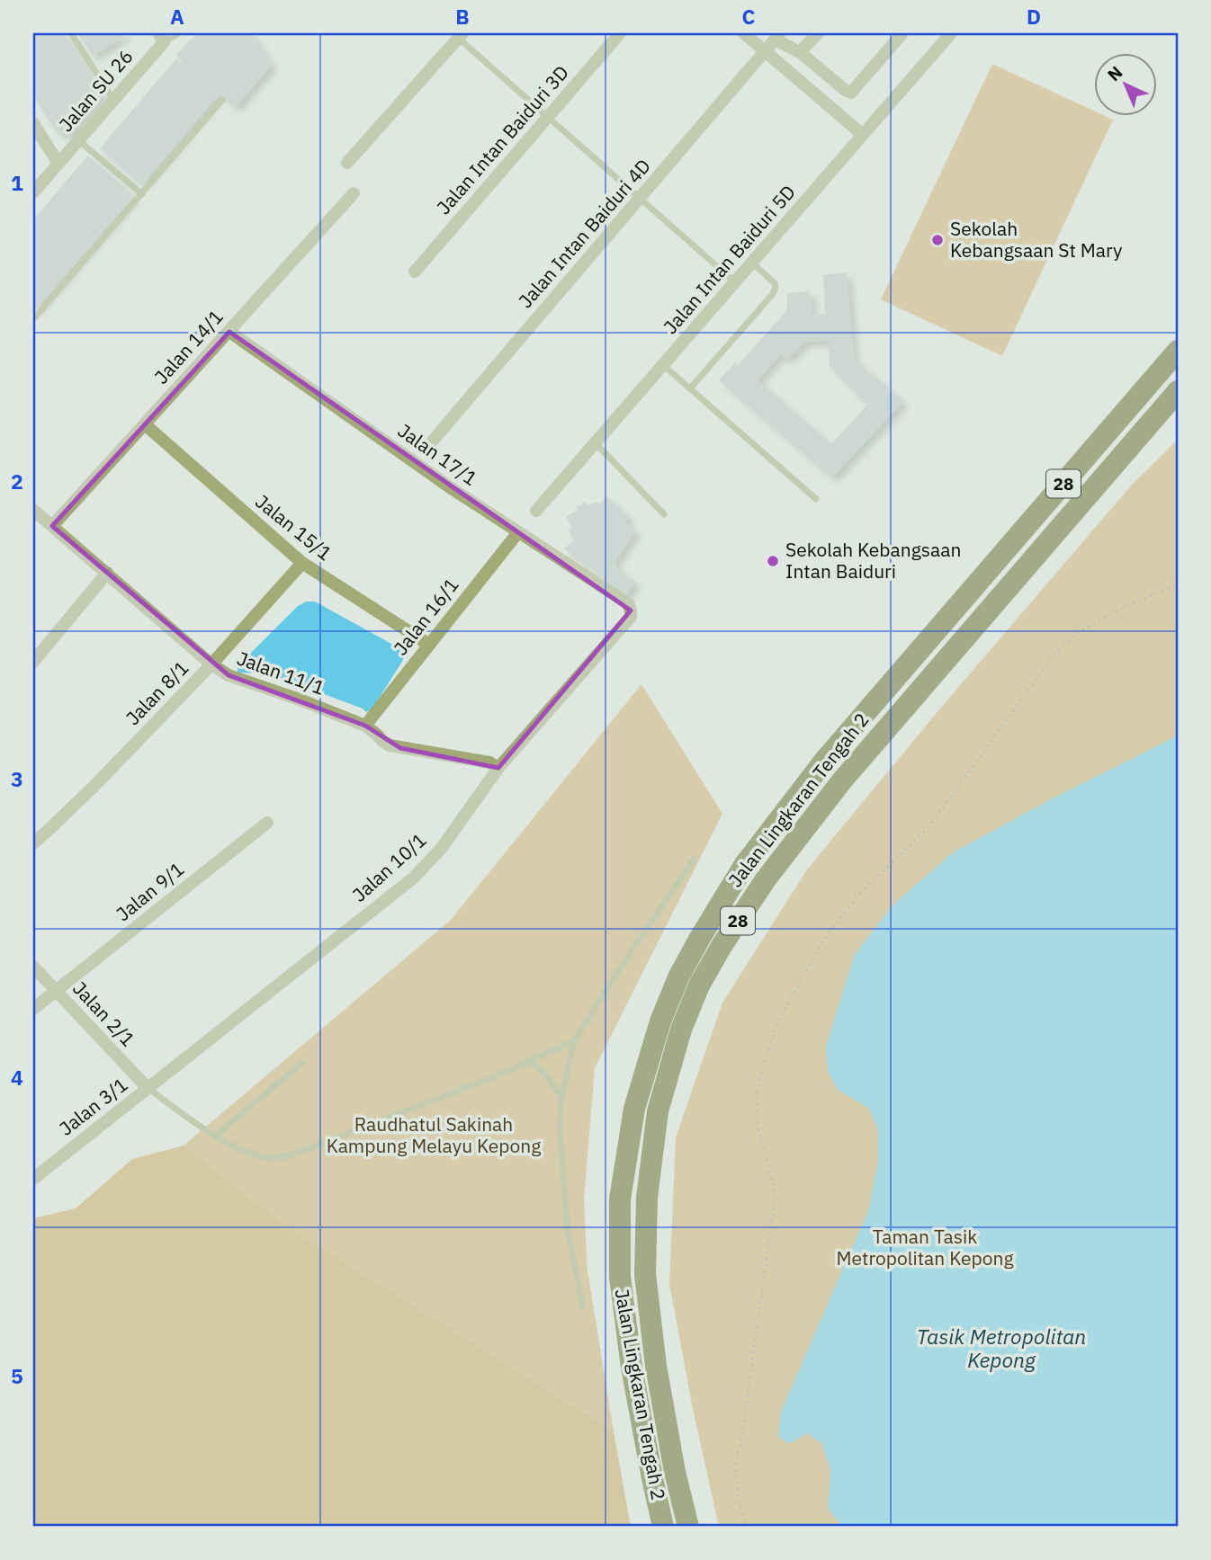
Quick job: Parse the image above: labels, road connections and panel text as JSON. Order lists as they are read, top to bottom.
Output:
{
  "streets": {
    "highway": ["28", "Jalan Lingkaran Tengah 2"],
    "street": [
      "Jalan SU 26",
      "Jalan Intan Baiduri 3D",
      "Jalan Intan Baiduri 4D",
      "Jalan Intan Baiduri 5D",
      "Jalan 14/1",
      "Jalan 17/1",
      "Jalan 15/1",
      "Jalan 16/1",
      "Jalan 11/1",
      "Jalan 8/1",
      "Jalan 10/1",
      "Jalan 9/1",
      "Jalan 2/1",
      "Jalan 3/1"
    ]
  },
  "crossings": [
    ["Jalan 14/1", "Jalan 17/1"],
    ["Jalan 14/1", "Jalan 15/1"],
    ["Jalan 14/1", "Jalan 11/1"],
    ["Jalan 17/1", "Jalan 16/1"],
    ["Jalan 17/1", "Jalan 10/1"],
    ["Jalan 15/1", "Jalan 16/1"],
    ["Jalan 15/1", "Jalan 8/1"],
    ["Jalan 16/1", "Jalan 11/1"],
    ["Jalan 11/1", "Jalan 8/1"],
    ["Jalan 11/1", "Jalan 10/1"],
    ["Jalan 10/1", "Jalan 2/1"],
    ["Jalan 10/1", "Jalan 3/1"],
    ["Jalan 9/1", "Jalan 2/1"],
    ["Jalan 2/1", "Jalan 3/1"]
  ],
  "water": ["Tasik Metropolitan Kepong"],
  "parks": ["Raudhatul Sakinah Kampung Melayu Kepong", "Taman Tasik Metropolitan Kepong"],
  "places": ["Sekolah Kebangsaan St Mary", "Sekolah Kebangsaan Intan Baiduri"],
  "north": "top left",
  "grid": {
    "columns": [
      "A",
      "B",
      "C",
      "D"
    ],
    "rows": [
      "1",
      "2",
      "3",
      "4",
      "5"
    ]
  }
}
